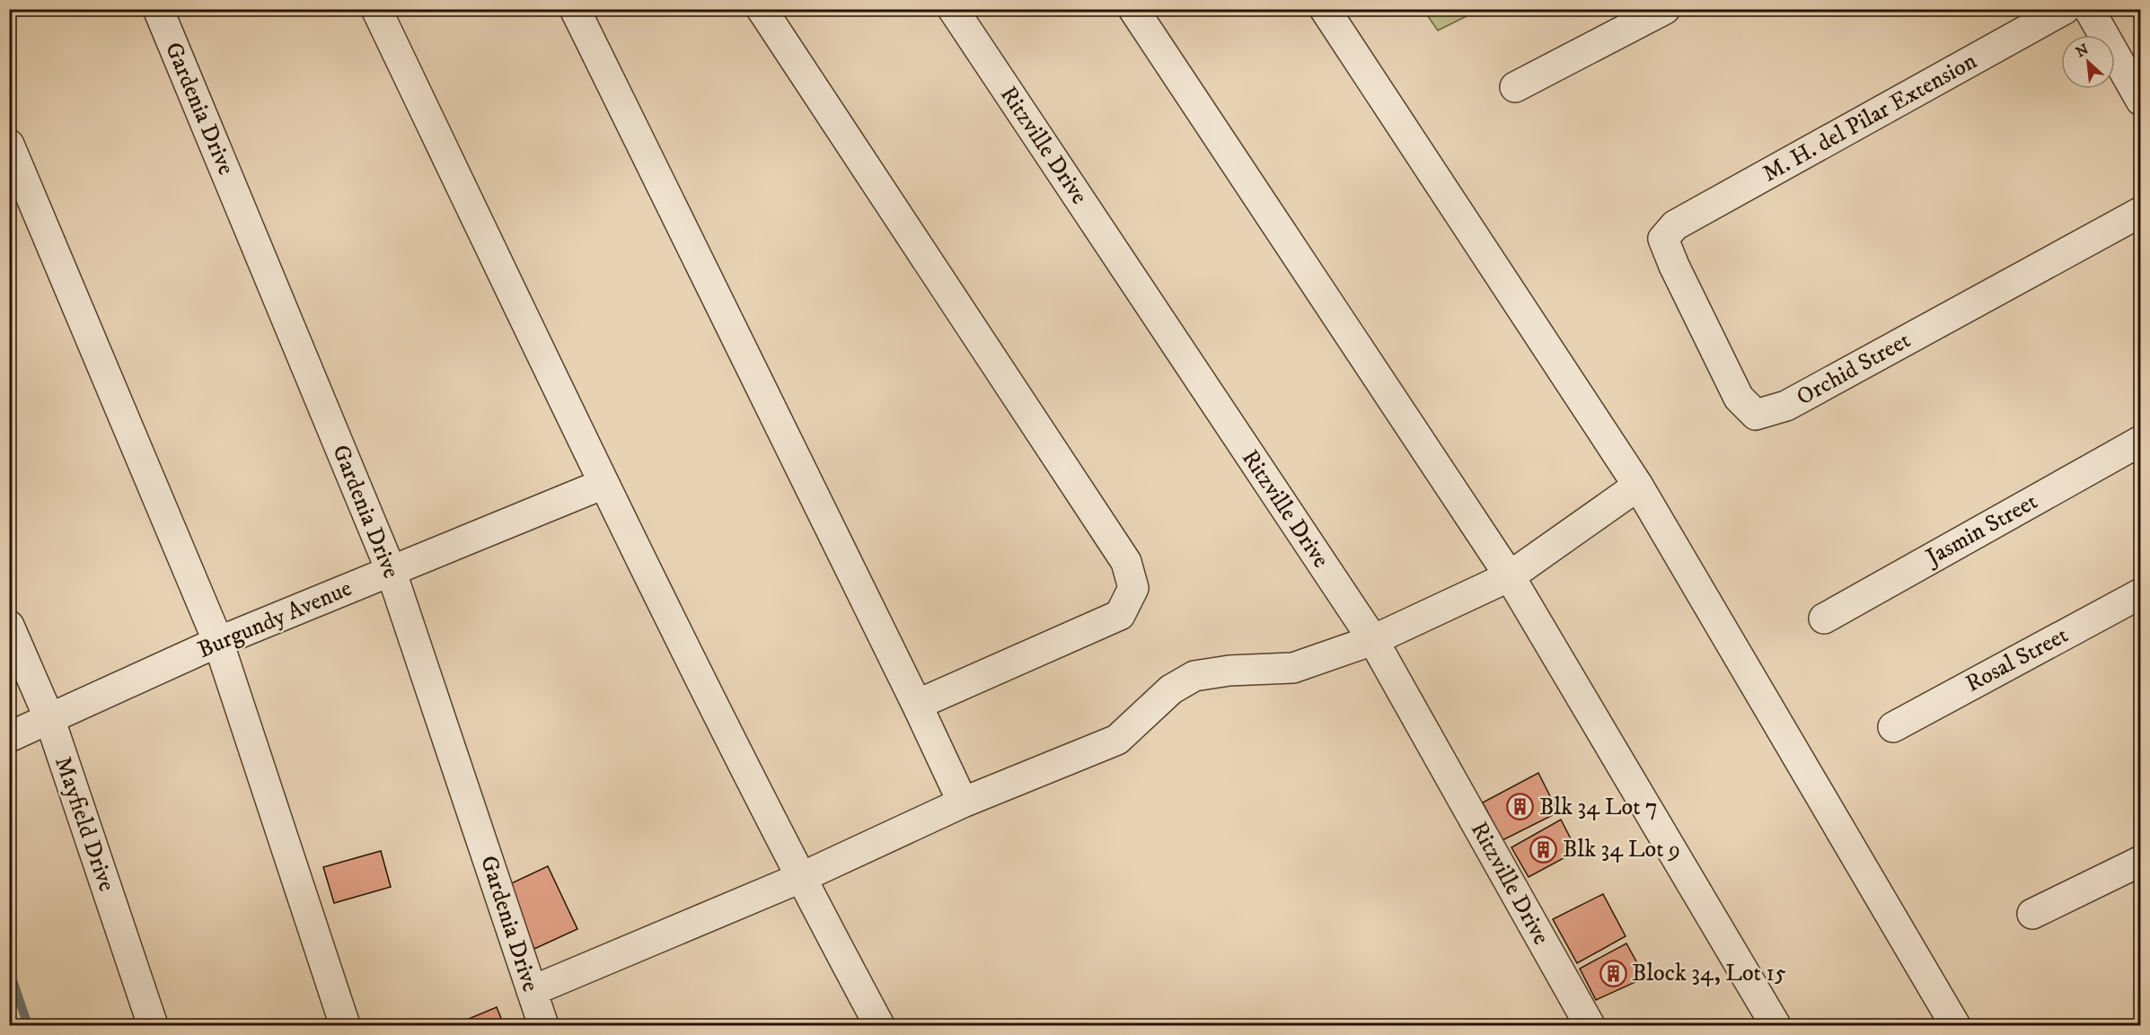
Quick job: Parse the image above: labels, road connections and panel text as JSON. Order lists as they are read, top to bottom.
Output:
{
  "streets": {
    "street": [
      "Gardenia Drive",
      "M. H. del Pilar Extension",
      "Ritzville Drive",
      "Orchid Street",
      "Jasmin Street",
      "Burgundy Avenue",
      "Rosal Street",
      "Mayfield Drive"
    ]
  },
  "crossings": [
    ["Gardenia Drive", "Burgundy Avenue"],
    ["M. H. del Pilar Extension", "Orchid Street"],
    ["Burgundy Avenue", "Mayfield Drive"]
  ],
  "places": {
    "building": ["Blk 34 Lot 7", "Blk 34 Lot 9", "Block 34, Lot 15"]
  },
  "north": "top left"
}
